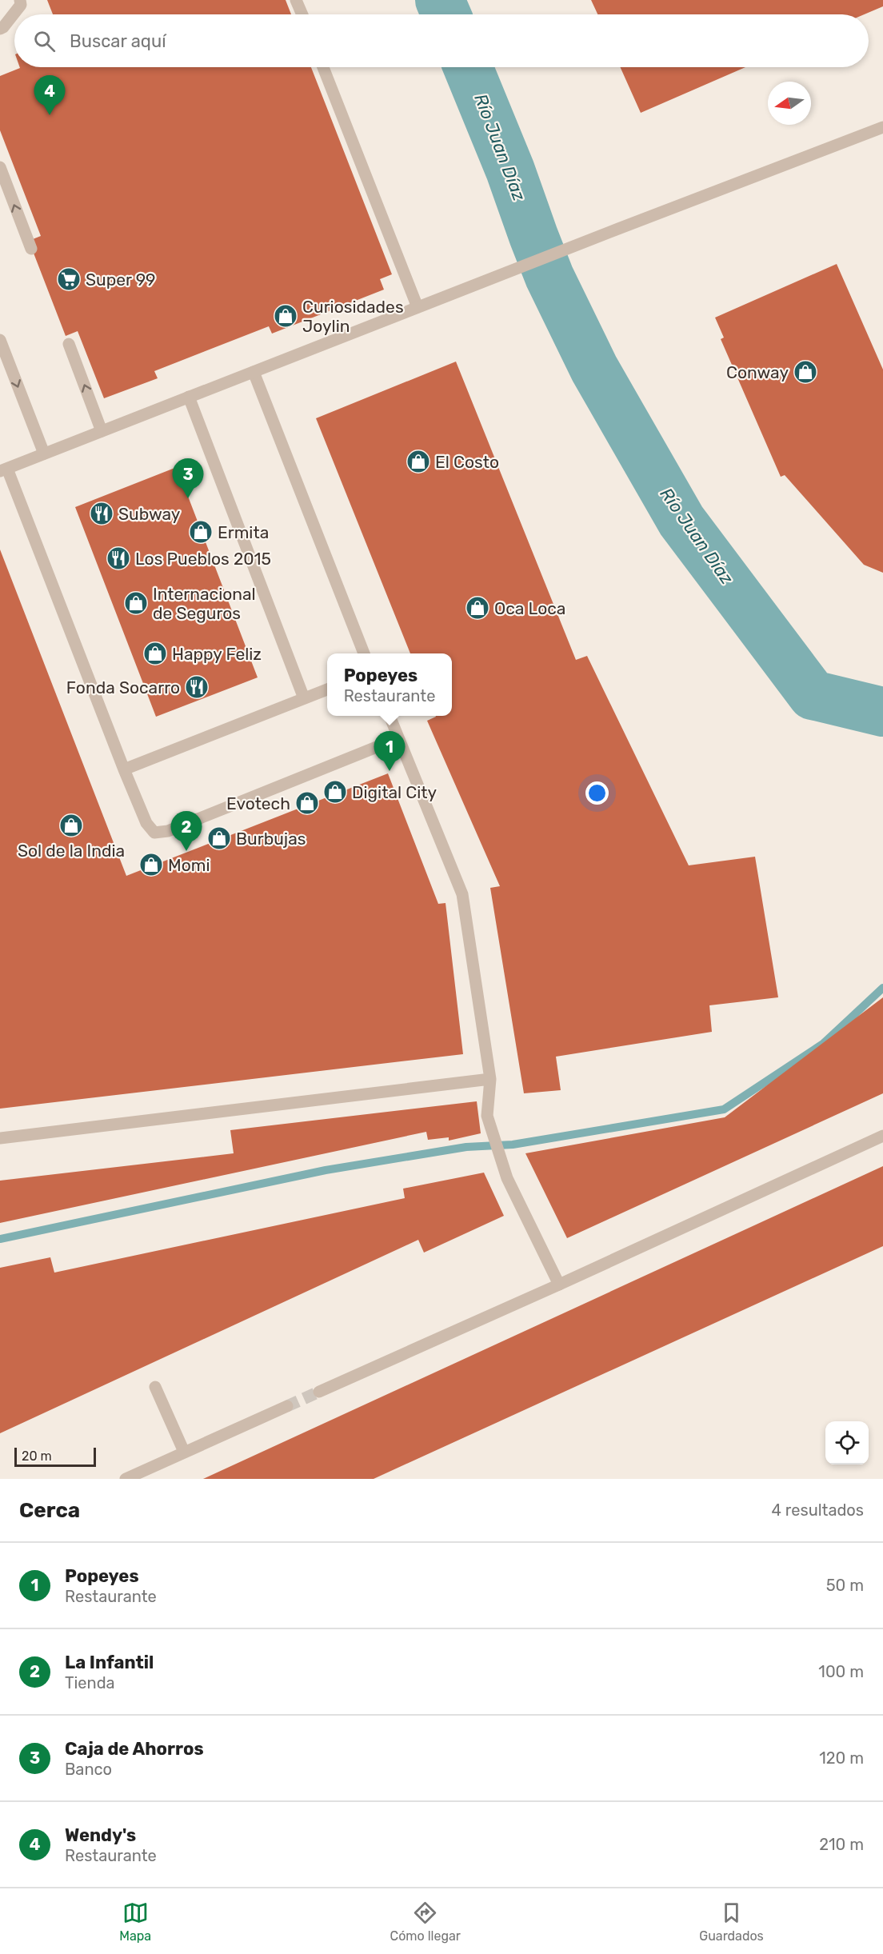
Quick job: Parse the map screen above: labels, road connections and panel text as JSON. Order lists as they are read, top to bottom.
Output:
{
  "water": ["Río Juan Díaz"],
  "places": {
    "supermarket": ["Super 99"],
    "shop": [
      "Curiosidades Joylin",
      "Conway",
      "El Costo",
      "Ermita",
      "Internacional de Seguros",
      "Oca Loca",
      "Happy Feliz",
      "Digital City",
      "Evotech",
      "Sol de la India",
      "Burbujas",
      "Momi"
    ],
    "restaurant": ["Subway", "Los Pueblos 2015", "Fonda Socarro"]
  },
  "scale_bar": "20 m",
  "north": "left",
  "page": {
    "search": "Buscar aquí",
    "pins": [
      "4",
      "3",
      "1",
      "2"
    ],
    "popup": ["Popeyes", "Restaurante"],
    "scale": "20 m",
    "heading": ["Cerca", "4 resultados"],
    "list": [
      {
        "mark": "1",
        "name": "Popeyes",
        "note": "Restaurante",
        "value": "50 m"
      },
      {
        "mark": "2",
        "name": "La Infantil",
        "note": "Tienda",
        "value": "100 m"
      },
      {
        "mark": "3",
        "name": "Caja de Ahorros",
        "note": "Banco",
        "value": "120 m"
      },
      {
        "mark": "4",
        "name": "Wendy's",
        "note": "Restaurante",
        "value": "210 m"
      }
    ],
    "nav": ["Mapa", "Cómo llegar", "Guardados"]
  }
}
